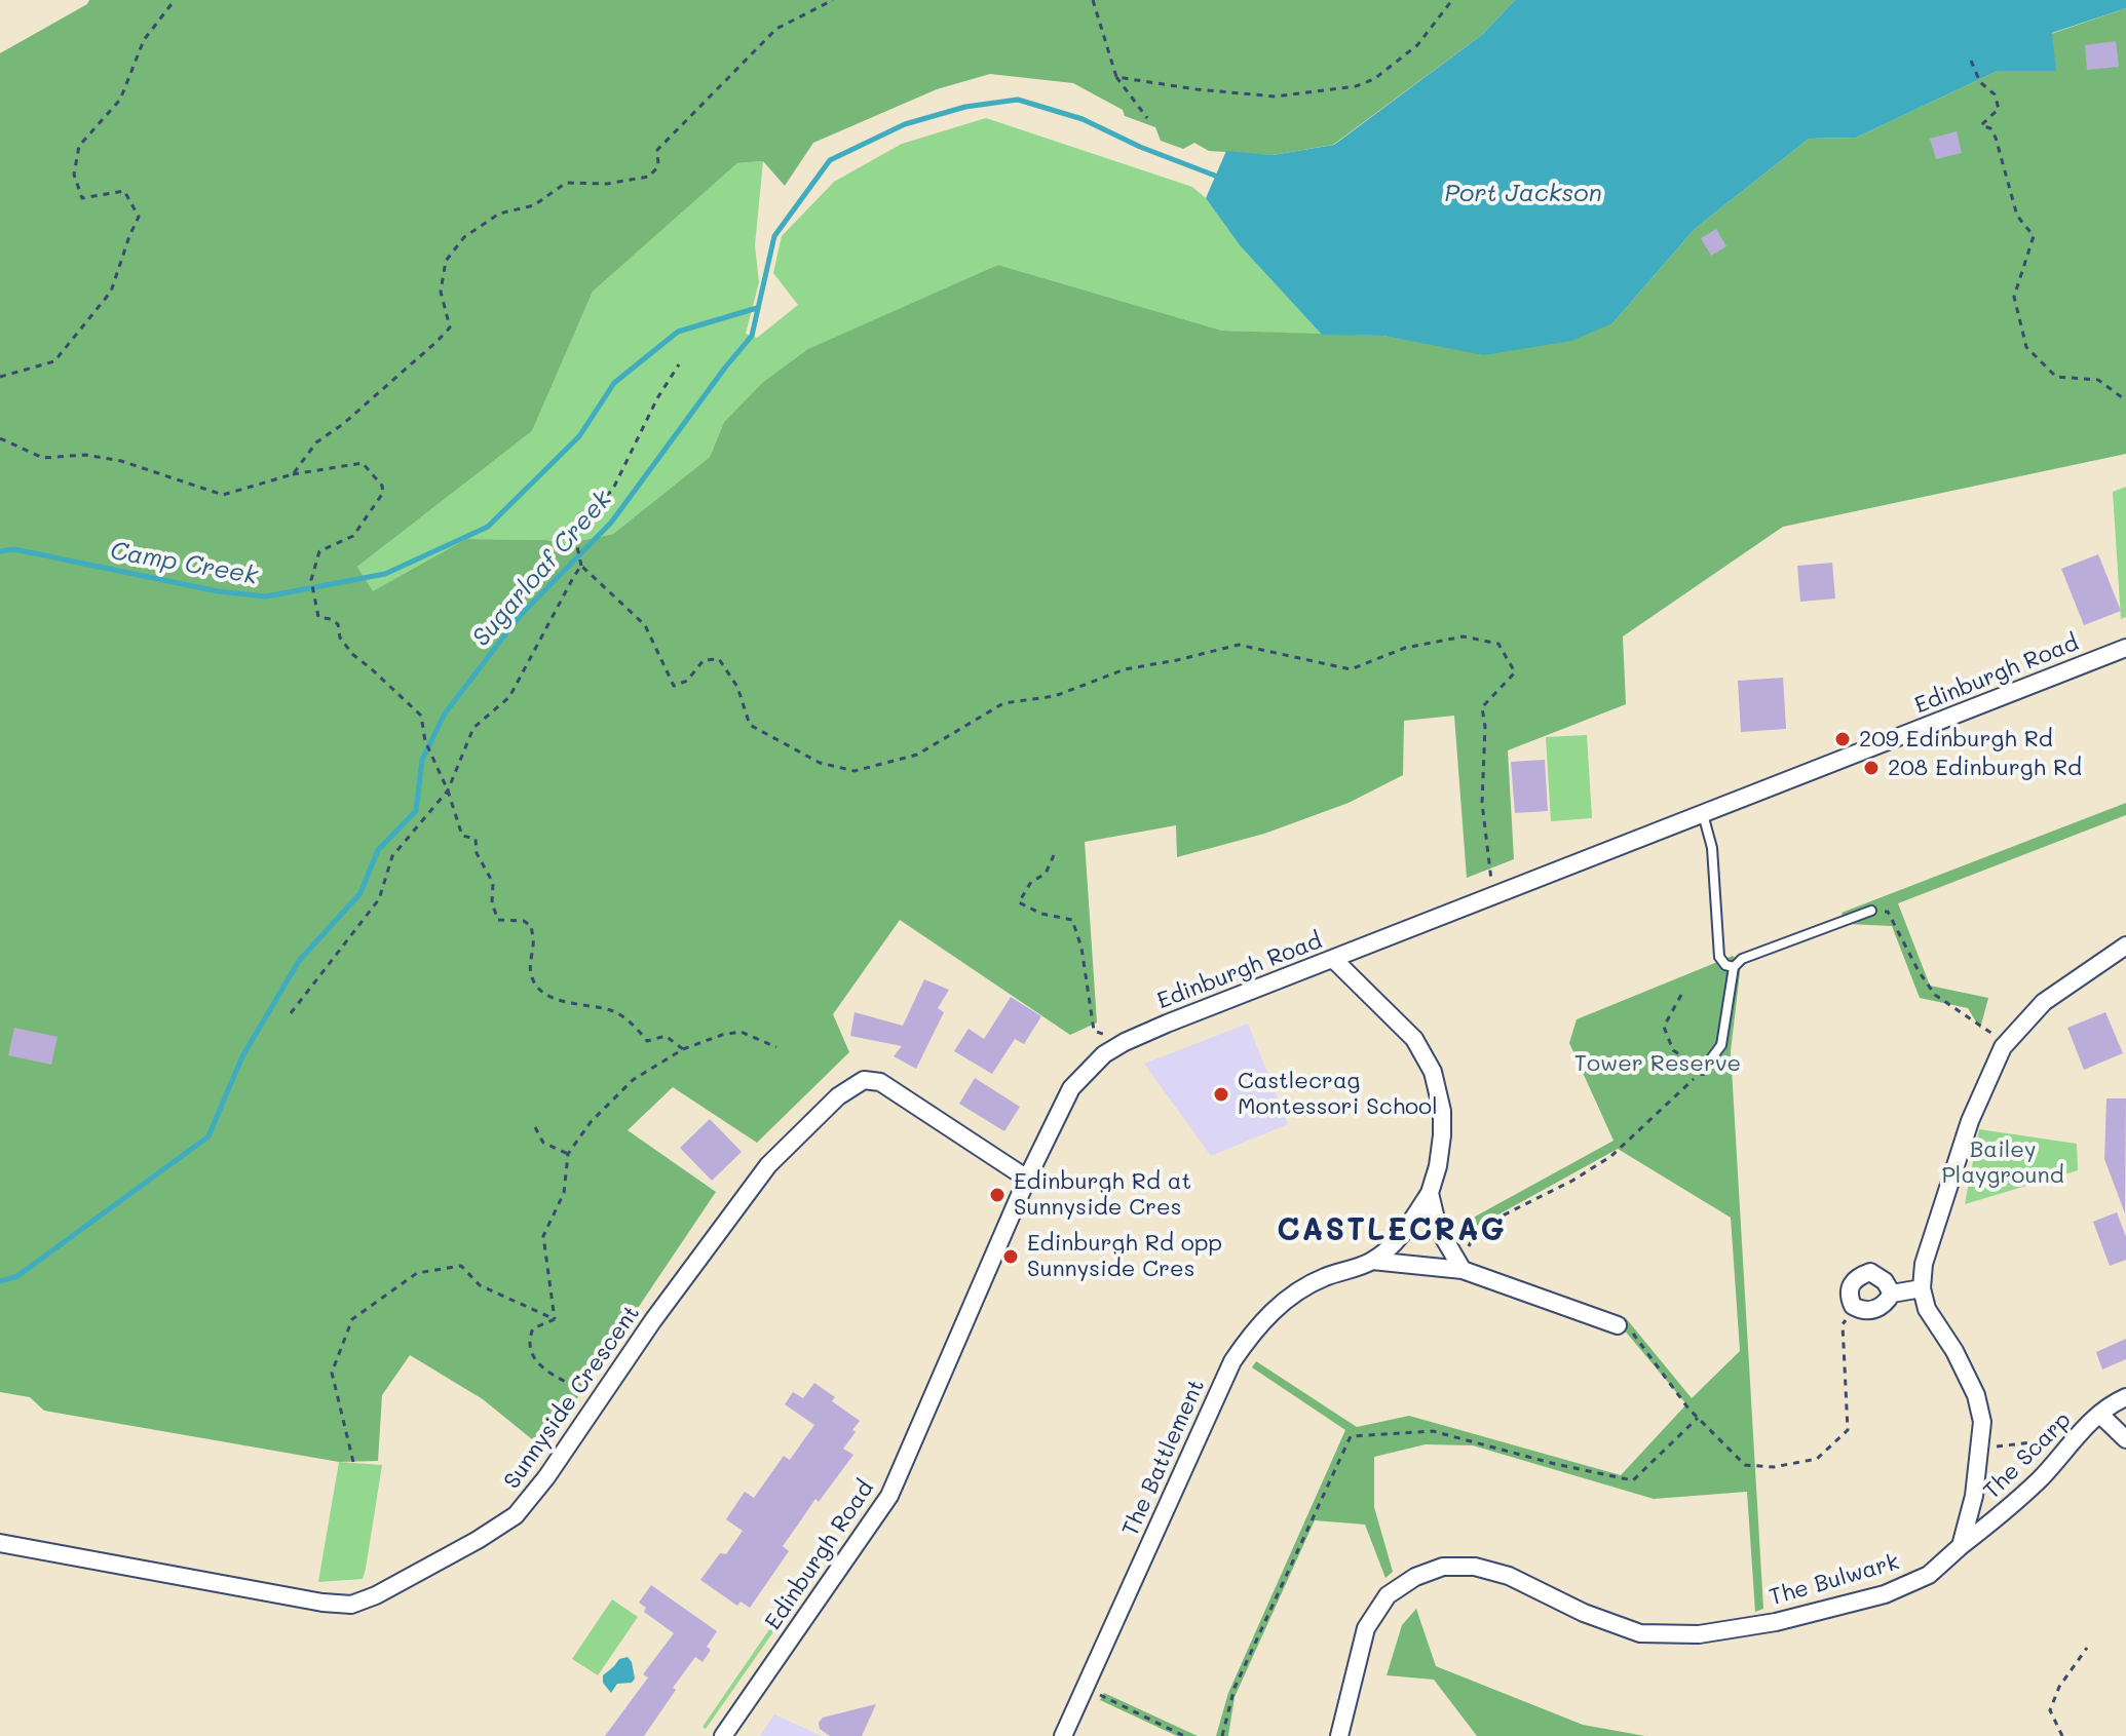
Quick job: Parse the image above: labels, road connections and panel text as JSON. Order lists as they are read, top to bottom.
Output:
{
  "streets": {
    "street": [
      "Edinburgh Road",
      "Sunnyside Crescent",
      "The Scarp",
      "The Battlement",
      "The Bulwark"
    ]
  },
  "crossings": [
    ["Edinburgh Road", "Sunnyside Crescent"],
    ["The Scarp", "The Bulwark"]
  ],
  "districts": ["CASTLECRAG"],
  "water": ["Port Jackson", "Camp Creek", "Sugarloaf Creek"],
  "parks": ["Tower Reserve", "Bailey Playground"],
  "places": [
    "209 Edinburgh Rd",
    "208 Edinburgh Rd",
    "Castlecrag Montessori School",
    "Edinburgh Rd at Sunnyside Cres",
    "Edinburgh Rd opp Sunnyside Cres"
  ]
}
